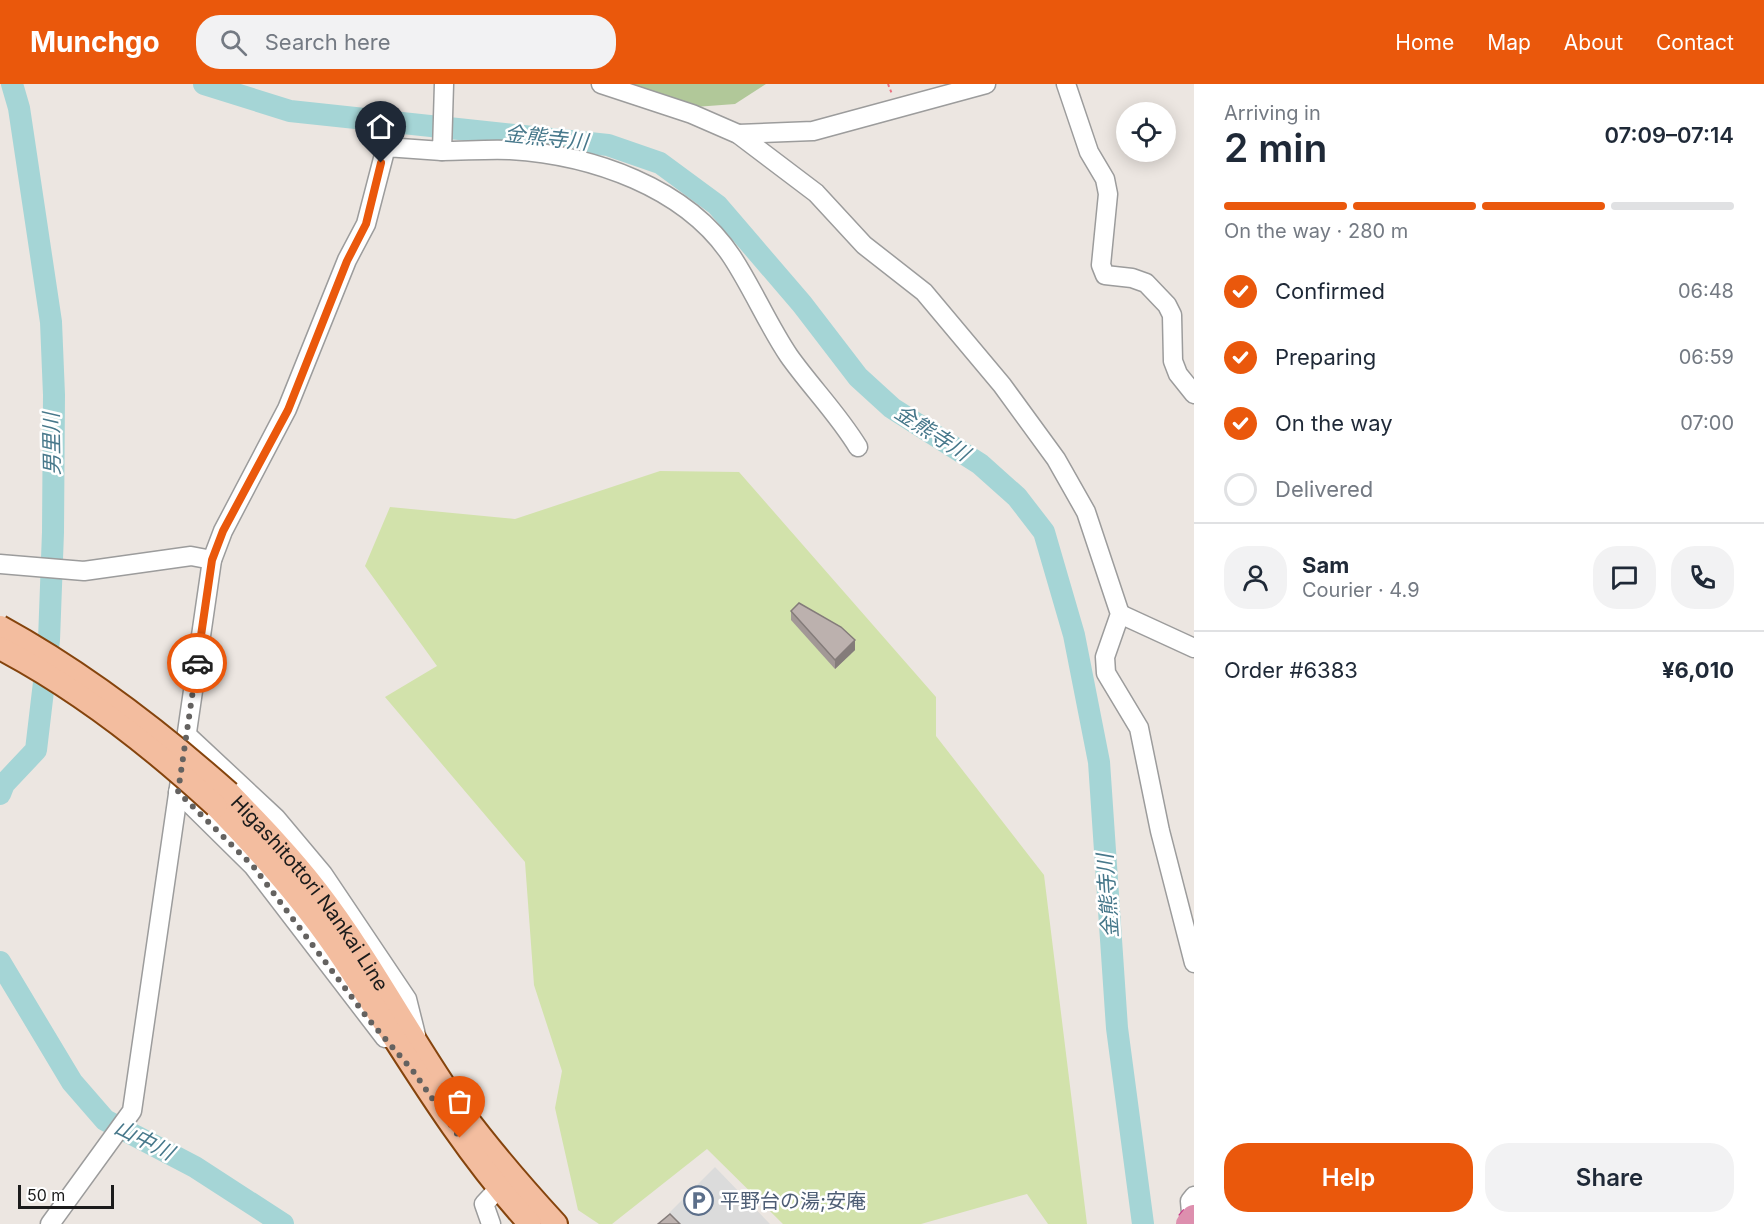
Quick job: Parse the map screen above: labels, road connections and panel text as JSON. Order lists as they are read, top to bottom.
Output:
{
  "streets": {
    "main road": ["Higashitottori Nankai Line"]
  },
  "water": ["金熊寺川", "男里川", "山中川"],
  "places": {
    "parking": ["平野台の湯;安庵"]
  },
  "scale_bar": "50 m",
  "page": {
    "header": "Munchgo",
    "search": "Search here",
    "nav": [
      "Home",
      "Map",
      "About",
      "Contact"
    ],
    "heading": ["2 min", "Arriving in", "07:09–07:14"],
    "panel": [
      "Sam",
      "Courier · 4.9",
      "Order #6383",
      "¥6,010"
    ],
    "bar": "On the way · 280 m",
    "list": [
      ["Confirmed", "06:48"],
      ["Preparing", "06:59"],
      ["On the way", "07:00"],
      "Delivered"
    ],
    "buttons": ["Help", "Share"],
    "scale": "50 m"
  }
}
